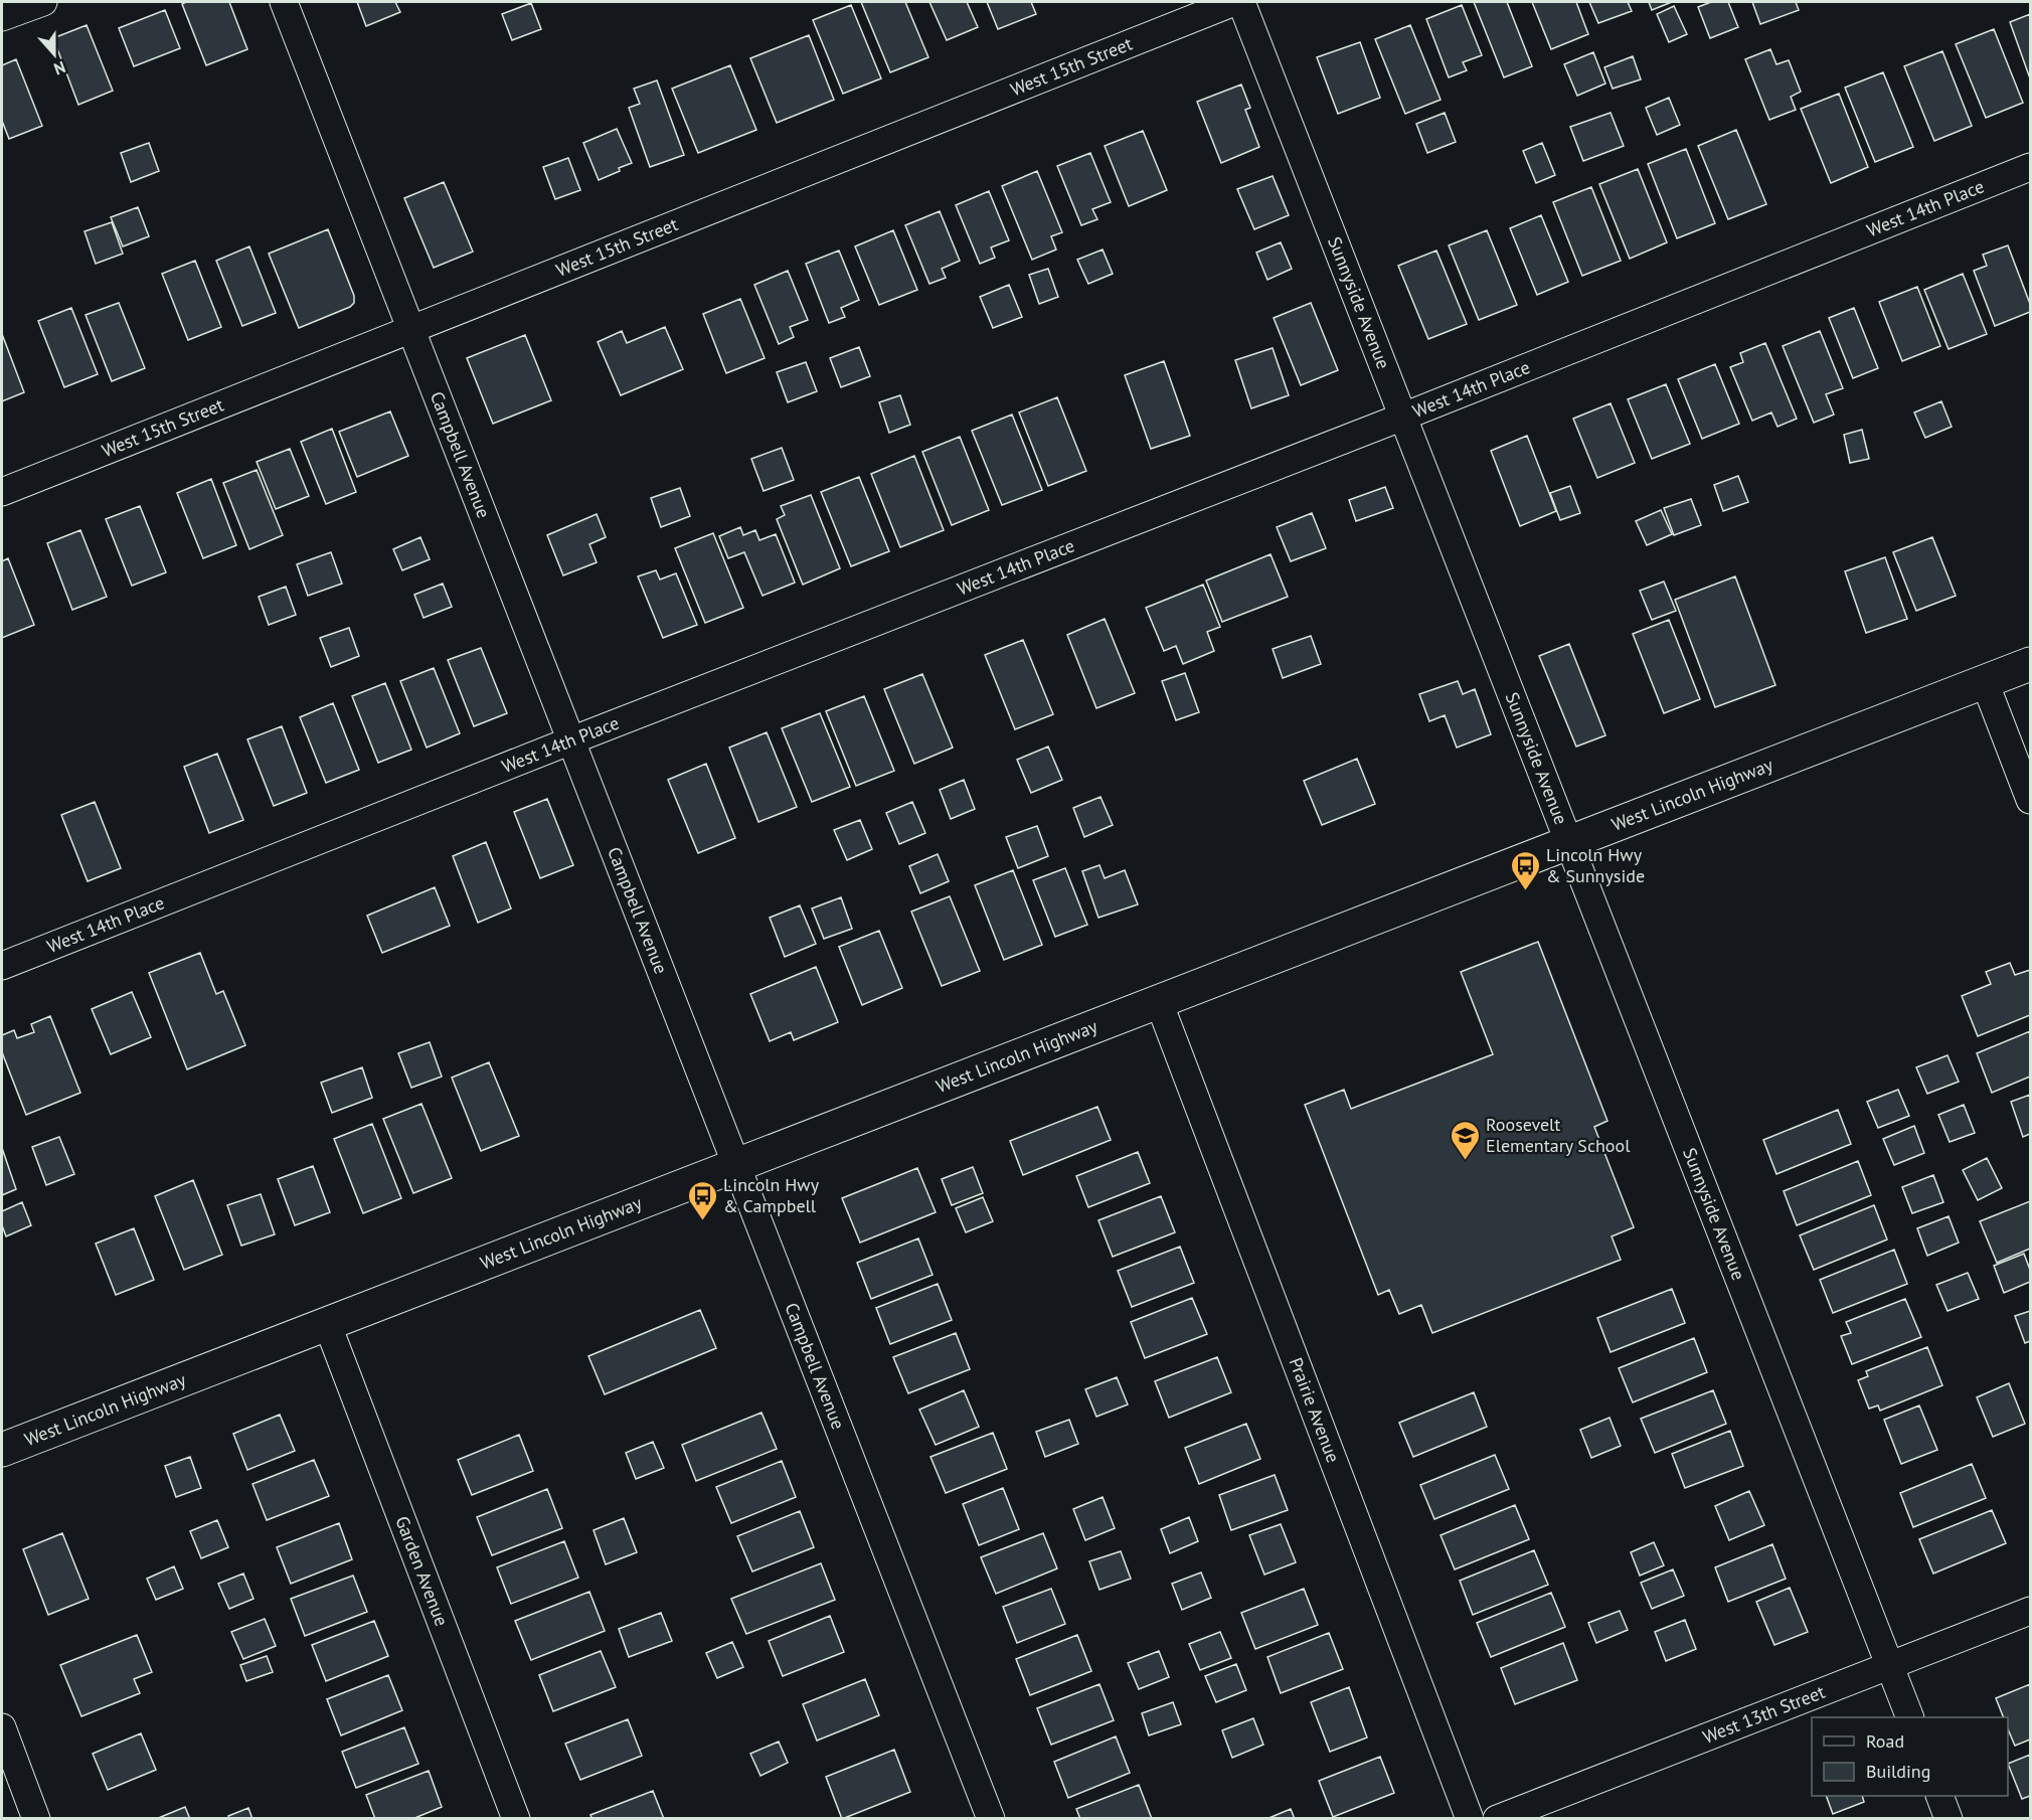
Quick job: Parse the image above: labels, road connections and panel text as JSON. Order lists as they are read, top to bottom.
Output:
{
  "streets": {
    "main road": ["West Lincoln Highway"],
    "street": [
      "West 15th Street",
      "West 14th Place",
      "Sunnyside Avenue",
      "Campbell Avenue",
      "Prairie Avenue",
      "Garden Avenue",
      "West 13th Street"
    ]
  },
  "crossings": [
    ["West 15th Street", "Campbell Avenue"],
    ["West 14th Place", "Sunnyside Avenue"],
    ["West 14th Place", "Campbell Avenue"],
    ["Sunnyside Avenue", "West Lincoln Highway"],
    ["Sunnyside Avenue", "West 13th Street"],
    ["Campbell Avenue", "West Lincoln Highway"],
    ["West Lincoln Highway", "Prairie Avenue"],
    ["West Lincoln Highway", "Garden Avenue"]
  ],
  "places": {
    "bus stop": ["Lincoln Hwy & Sunnyside", "Lincoln Hwy & Campbell"],
    "school or university": ["Roosevelt Elementary School"]
  },
  "legend": ["Road", "Building"],
  "north": "bottom"
}
